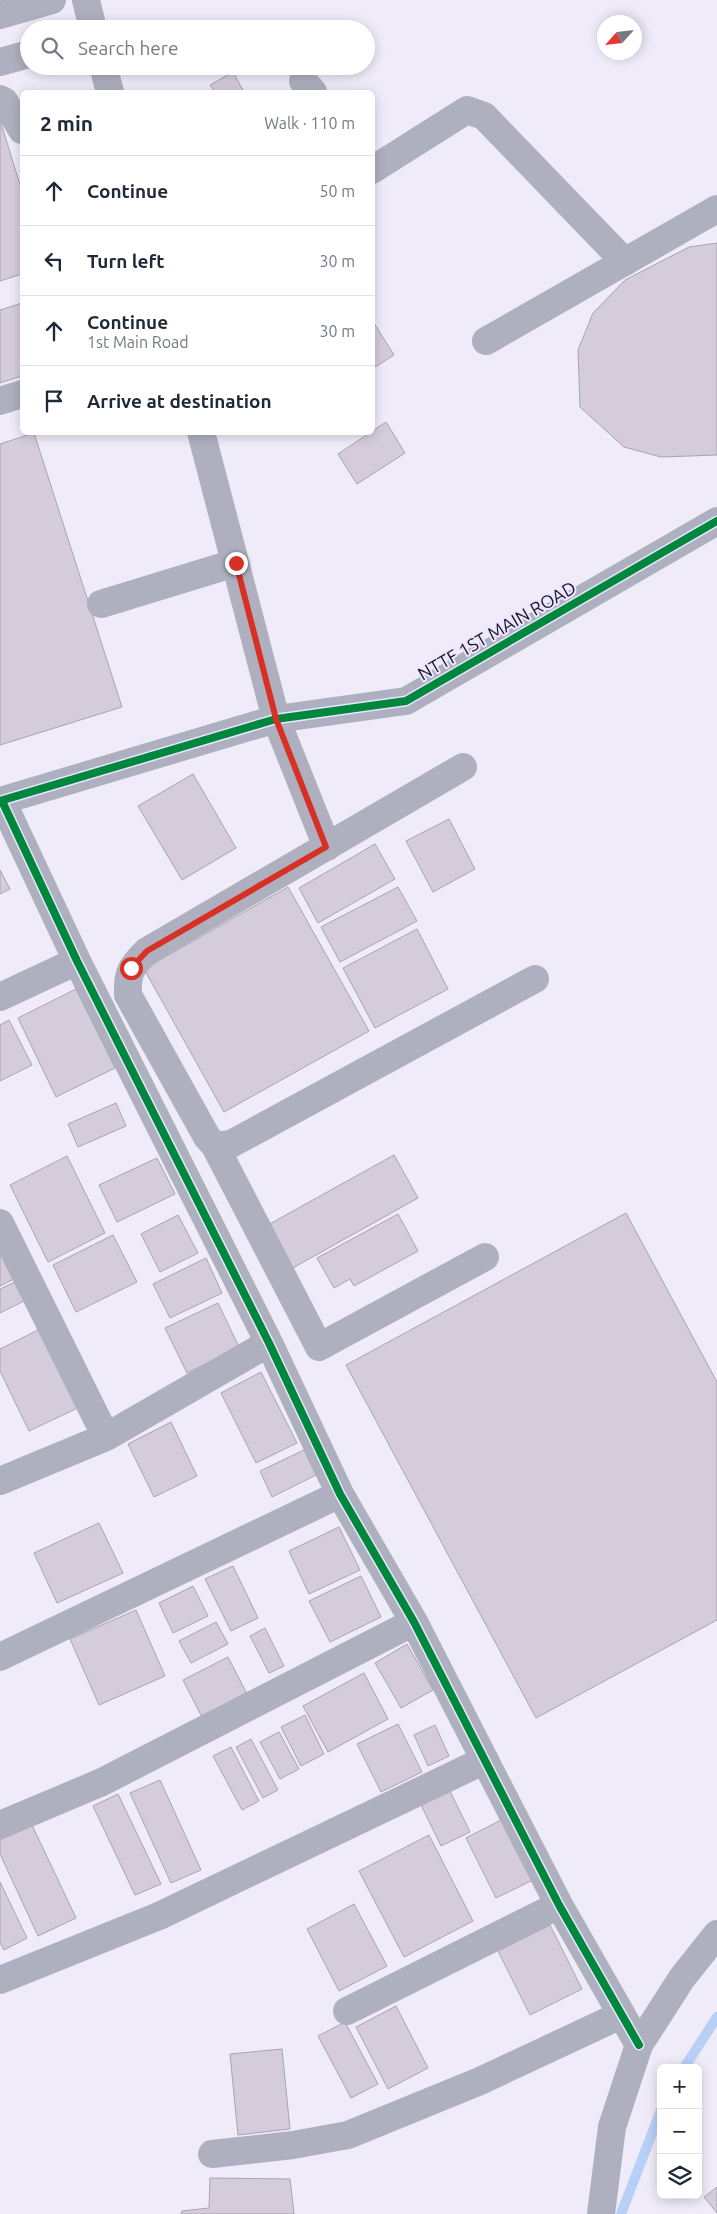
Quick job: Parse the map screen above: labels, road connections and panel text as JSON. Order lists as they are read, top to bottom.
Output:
{
  "streets": {
    "street": ["NTTF 1ST MAIN ROAD"]
  },
  "north": "bottom left",
  "page": {
    "search": "Search here",
    "heading": ["2 min", "Walk · 110 m"],
    "list": [
      ["Continue", "50 m"],
      ["Turn left", "30 m"],
      ["Continue", "1st Main Road", "30 m"],
      "Arrive at destination"
    ],
    "map_buttons": ["+", "−"]
  }
}
